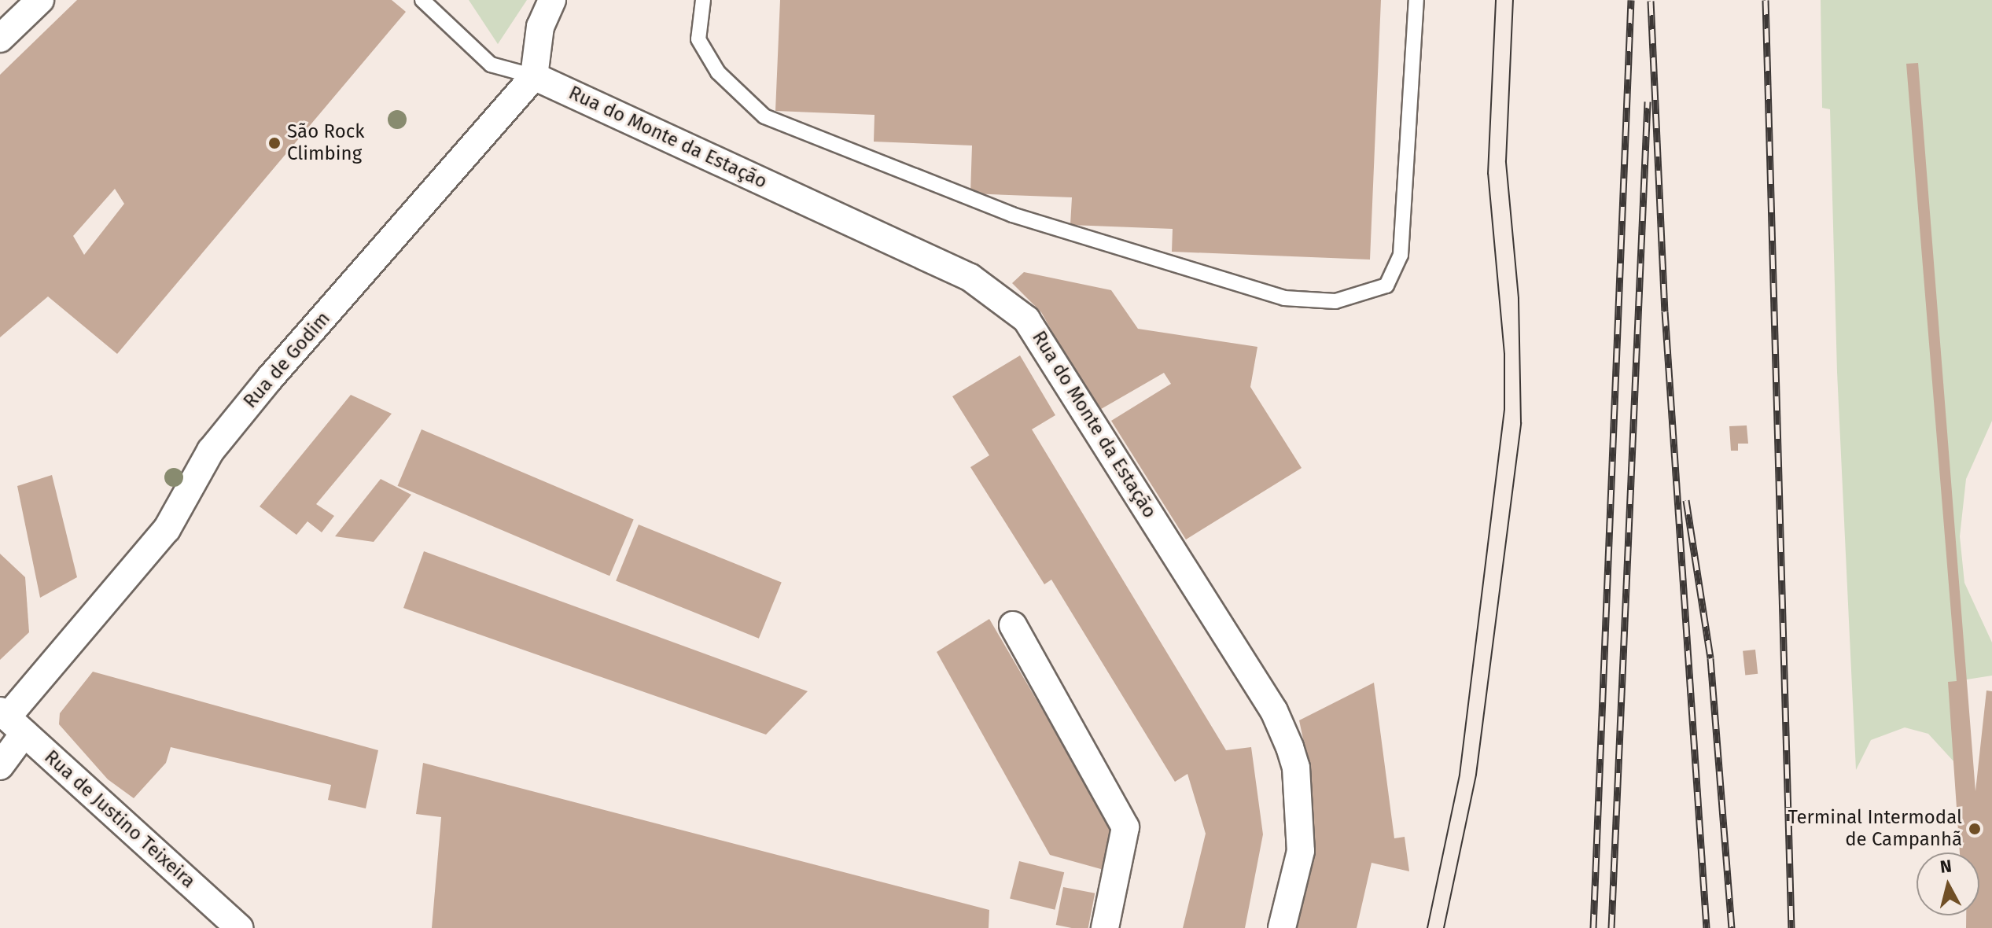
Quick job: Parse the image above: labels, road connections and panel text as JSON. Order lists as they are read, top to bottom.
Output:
{
  "streets": {
    "street": ["Rua do Monte da Estação", "Rua de Godim", "Rua de Justino Teixeira"]
  },
  "crossings": [
    ["Rua do Monte da Estação", "Rua de Godim"],
    ["Rua de Godim", "Rua de Justino Teixeira"]
  ],
  "places": ["São Rock Climbing", "Terminal Intermodal de Campanhã"],
  "north": "top"
}
